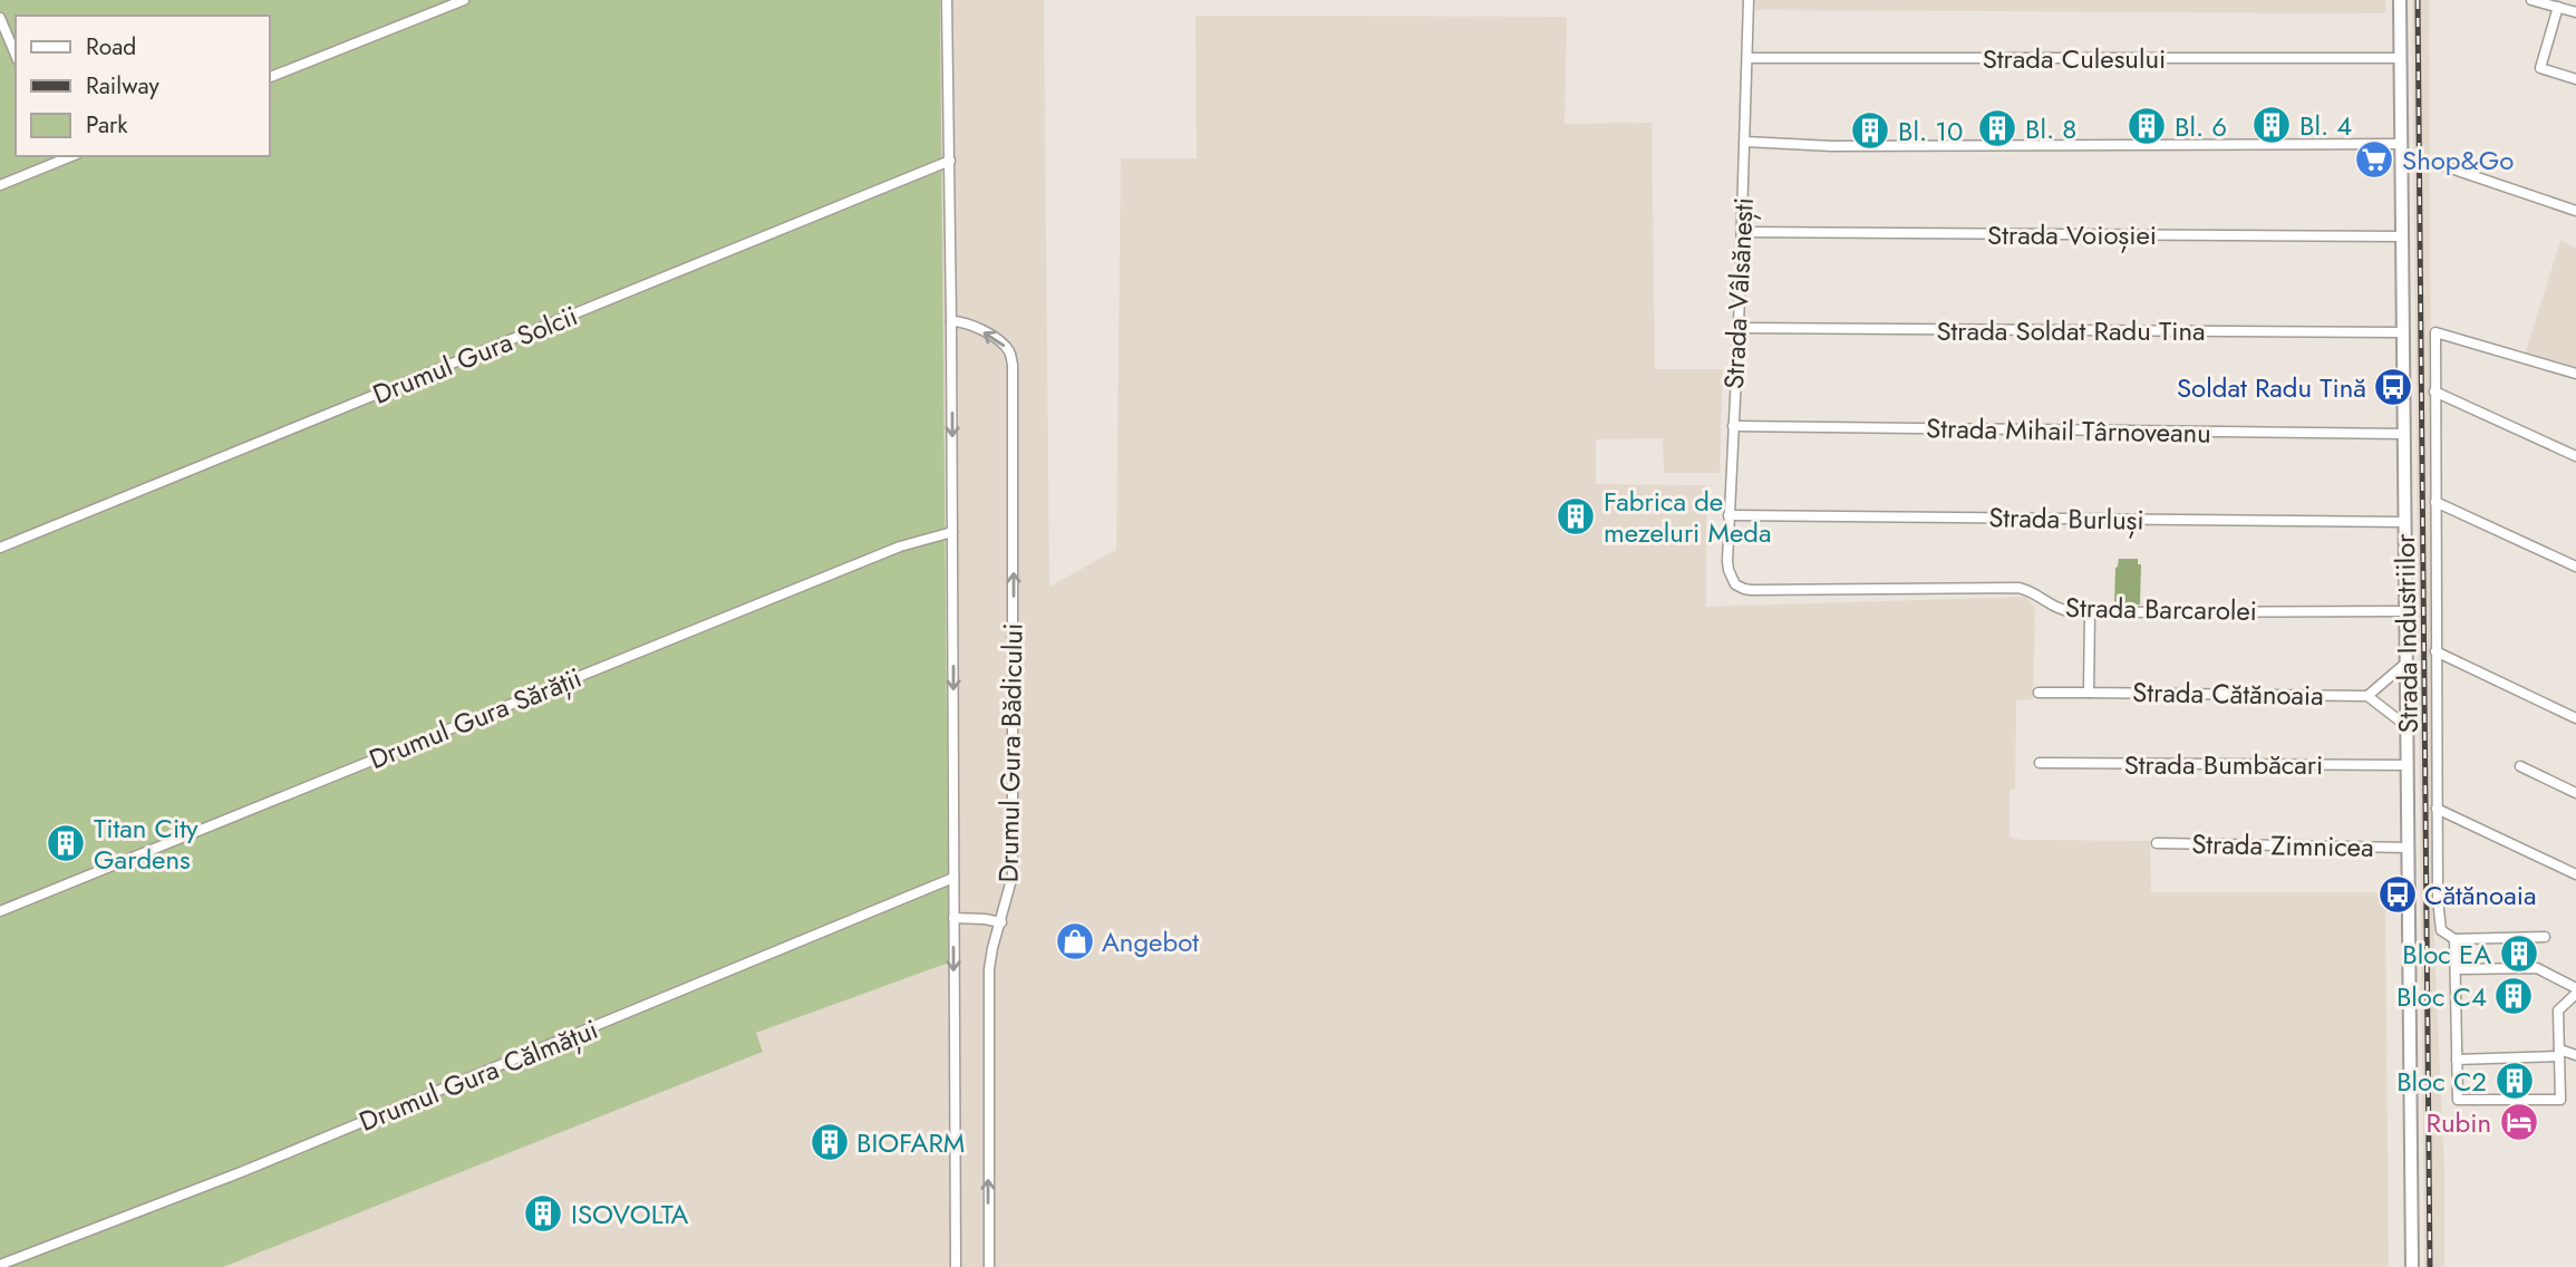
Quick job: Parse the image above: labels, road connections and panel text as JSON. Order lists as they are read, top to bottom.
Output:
{
  "streets": {
    "main road": ["Strada Industriilor"],
    "street": [
      "Strada Culesului",
      "Strada Voioșiei",
      "Strada Vâlsănești",
      "Strada Soldat Radu Tina",
      "Drumul Gura Solcii",
      "Strada Mihail Târnoveanu",
      "Strada Burluși",
      "Strada Barcarolei",
      "Strada Cătănoaia",
      "Drumul Gura Sărății",
      "Drumul Gura Bădicului",
      "Strada Bumbăcari",
      "Strada Zimnicea",
      "Drumul Gura Călmățui"
    ]
  },
  "crossings": [
    ["Strada Culesului", "Strada Vâlsănești"],
    ["Strada Culesului", "Strada Industriilor"],
    ["Strada Voioșiei", "Strada Vâlsănești"],
    ["Strada Voioșiei", "Strada Industriilor"],
    ["Strada Vâlsănești", "Strada Soldat Radu Tina"],
    ["Strada Vâlsănești", "Strada Mihail Târnoveanu"],
    ["Strada Vâlsănești", "Strada Burluși"],
    ["Strada Vâlsănești", "Strada Barcarolei"],
    ["Strada Soldat Radu Tina", "Strada Industriilor"],
    ["Drumul Gura Solcii", "Drumul Gura Bădicului"],
    ["Strada Mihail Târnoveanu", "Strada Industriilor"],
    ["Strada Burluși", "Strada Industriilor"],
    ["Strada Barcarolei", "Strada Industriilor"],
    ["Strada Industriilor", "Strada Bumbăcari"],
    ["Strada Industriilor", "Strada Zimnicea"],
    ["Drumul Gura Sărății", "Drumul Gura Bădicului"],
    ["Drumul Gura Bădicului", "Drumul Gura Călmățui"]
  ],
  "places": {
    "building": [
      "Bl. 4",
      "Bl. 6",
      "Bl. 8",
      "Bl. 10",
      "Fabrica de mezeluri Meda",
      "Titan City Gardens",
      "Bloc EA",
      "Bloc C4",
      "Bloc C2",
      "BIOFARM",
      "ISOVOLTA"
    ],
    "supermarket": ["Shop&Go"],
    "bus stop": ["Soldat Radu Tină", "Cătănoaia"],
    "shop": ["Angebot"],
    "hotel": ["Rubin"]
  },
  "legend": ["Road", "Railway", "Park"]
}
